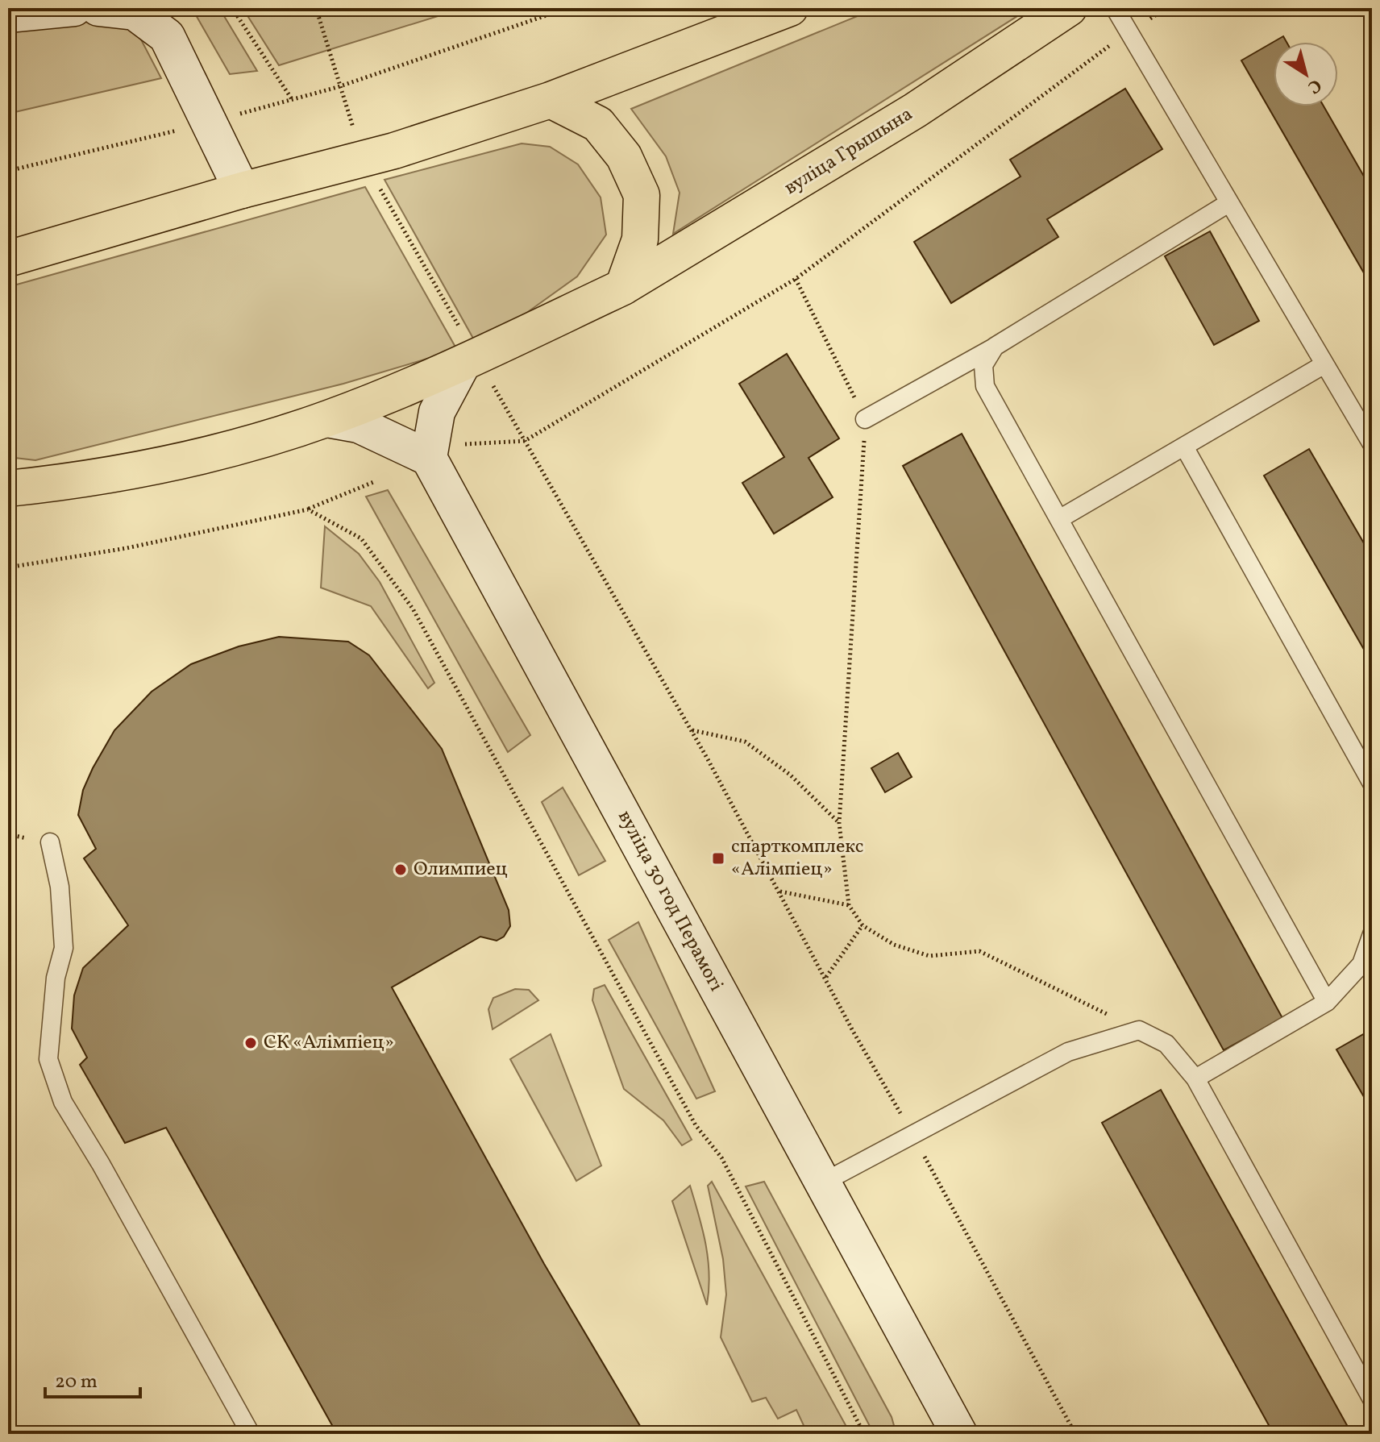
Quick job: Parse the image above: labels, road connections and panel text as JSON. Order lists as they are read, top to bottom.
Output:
{
  "streets": {
    "main road": ["вуліца Грышына"],
    "street": ["вуліца 30 год Перамогі"]
  },
  "places": {
    "transit": ["спарткомплекс «Алімпіец»"],
    "other": ["Олимпиец", "СК «Алімпіец»"]
  },
  "scale_bar": "20 m",
  "north": "bottom right"
}
